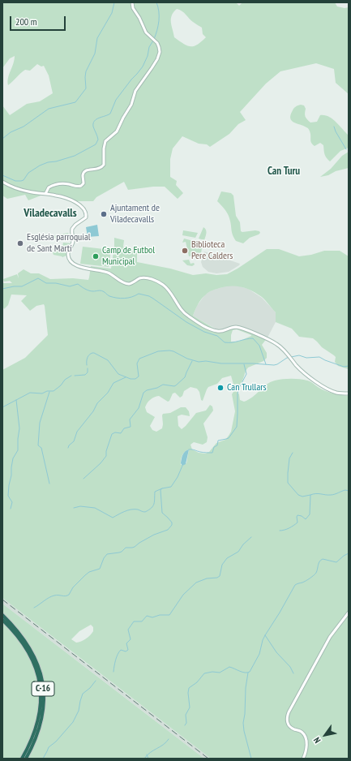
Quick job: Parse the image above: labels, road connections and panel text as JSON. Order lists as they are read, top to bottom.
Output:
{
  "streets": {
    "highway": ["C-16"]
  },
  "districts": ["Can Turu", "Viladecavalls"],
  "places": [
    "Ajuntament de Viladecavalls",
    "Església parroquial de Sant Martí",
    "Biblioteca Pere Calders",
    "Camp de Futbol Municipal",
    "Can Trullars"
  ],
  "scale_bar": "200 m",
  "north": "bottom left"
}
